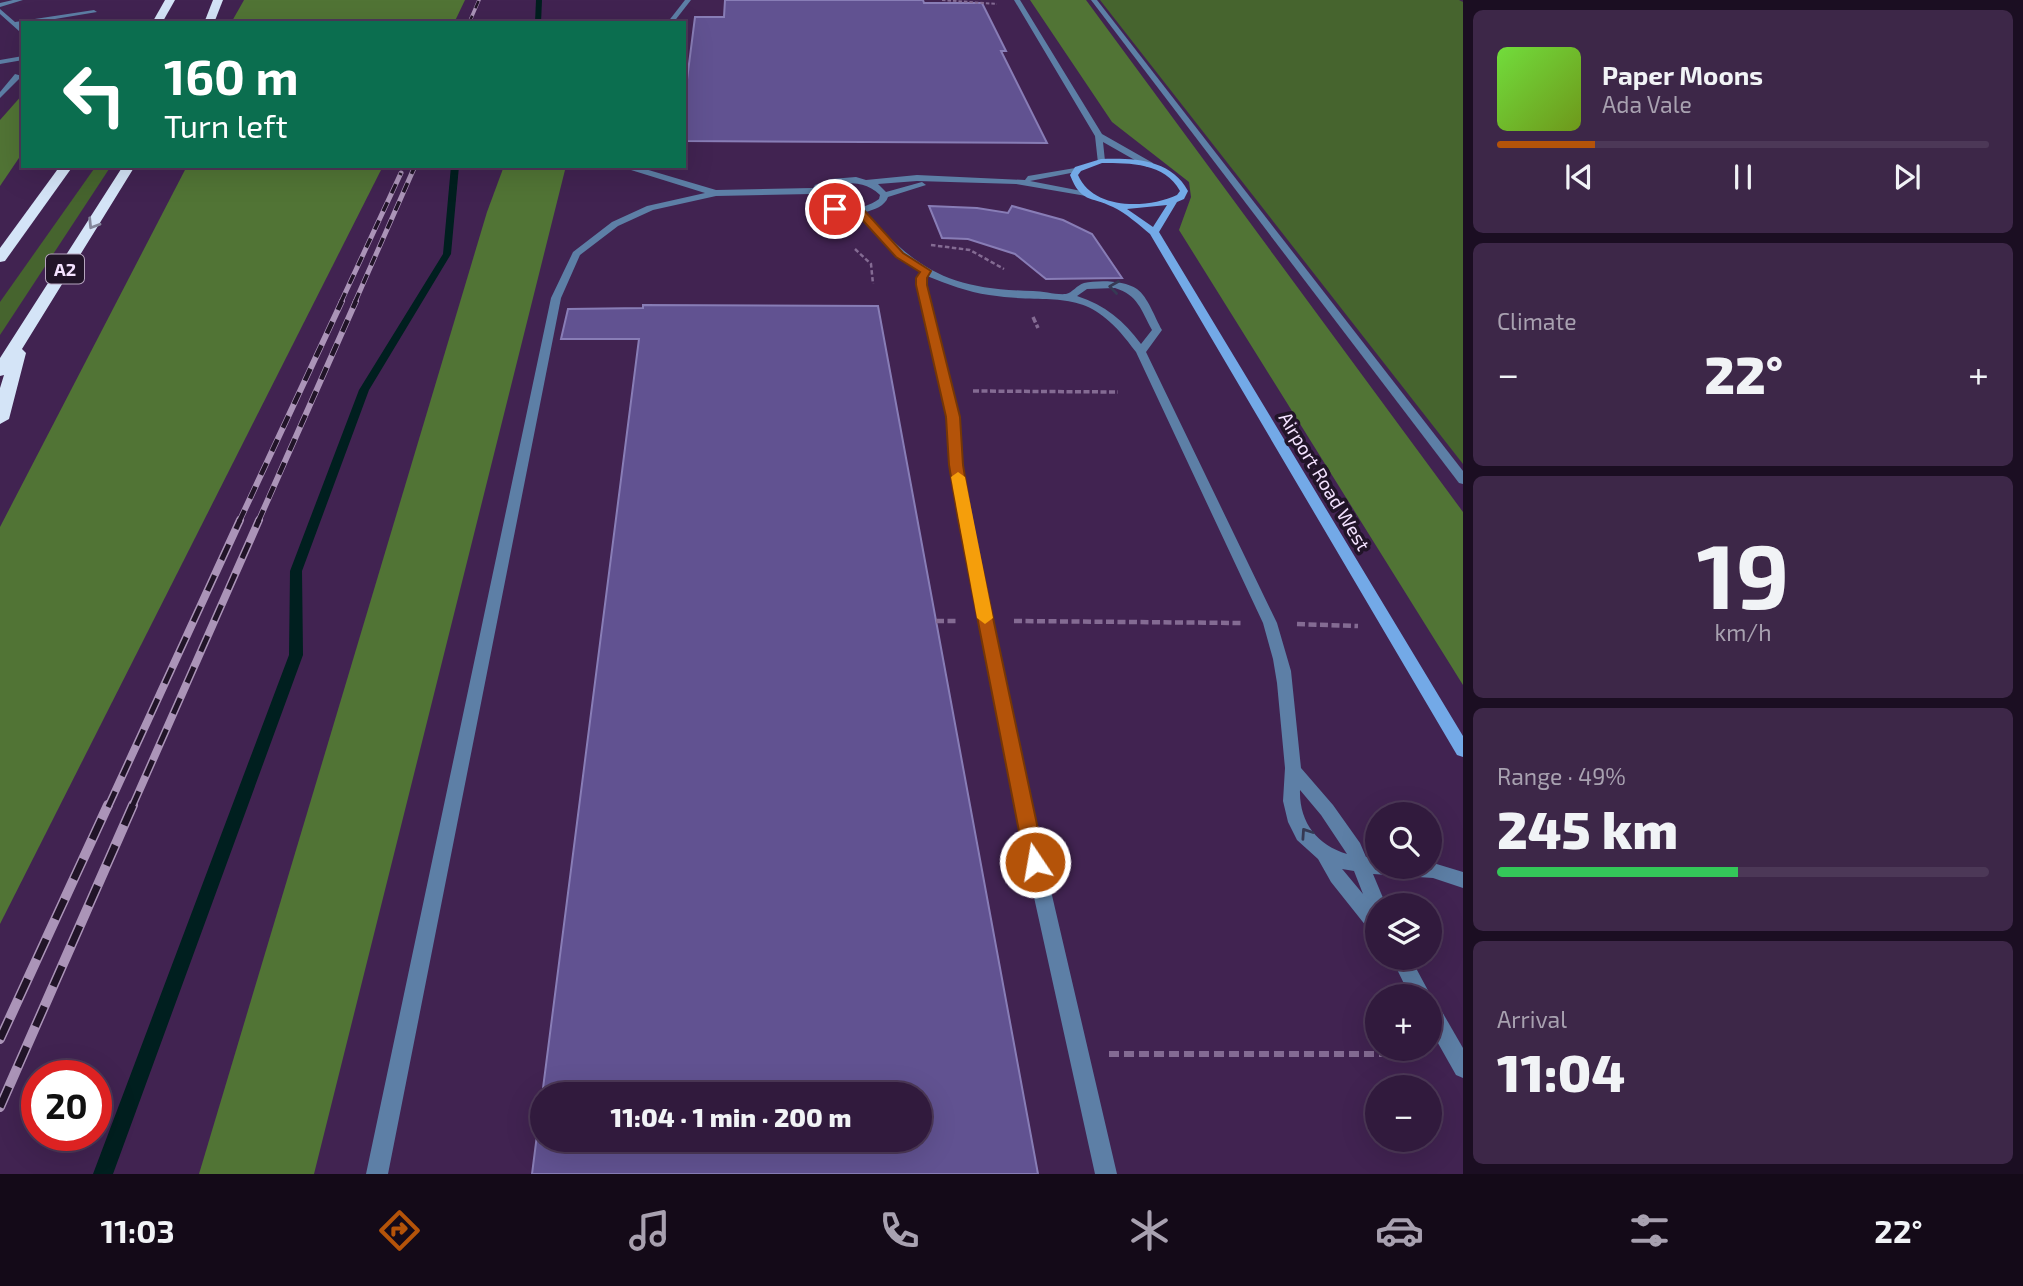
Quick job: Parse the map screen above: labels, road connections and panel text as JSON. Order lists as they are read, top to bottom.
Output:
{
  "streets": {
    "highway": ["A2"],
    "street": ["Airport Road West"]
  },
  "page": {
    "turn": ["160 m", "Turn left"],
    "song": ["Paper Moons", "Ada Vale"],
    "tile": [
      "Climate",
      ["19", "km/h"],
      ["Range · 49%", "245 km"],
      ["Arrival", "11:04"]
    ],
    "heat": ["−", "22°", "+"],
    "map_buttons": ["+", "−"],
    "limit": "20",
    "trip": "11:04 · 1 min · 200 m",
    "tabs": ["11:03", "22°"]
  }
}
